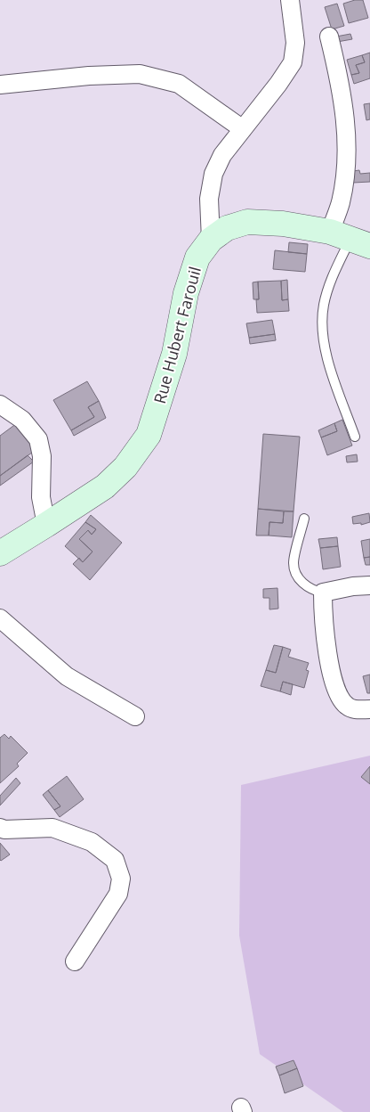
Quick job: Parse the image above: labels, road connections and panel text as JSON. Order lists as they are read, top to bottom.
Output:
{
  "streets": {
    "street": ["Rue Hubert Farouil"]
  }
}
